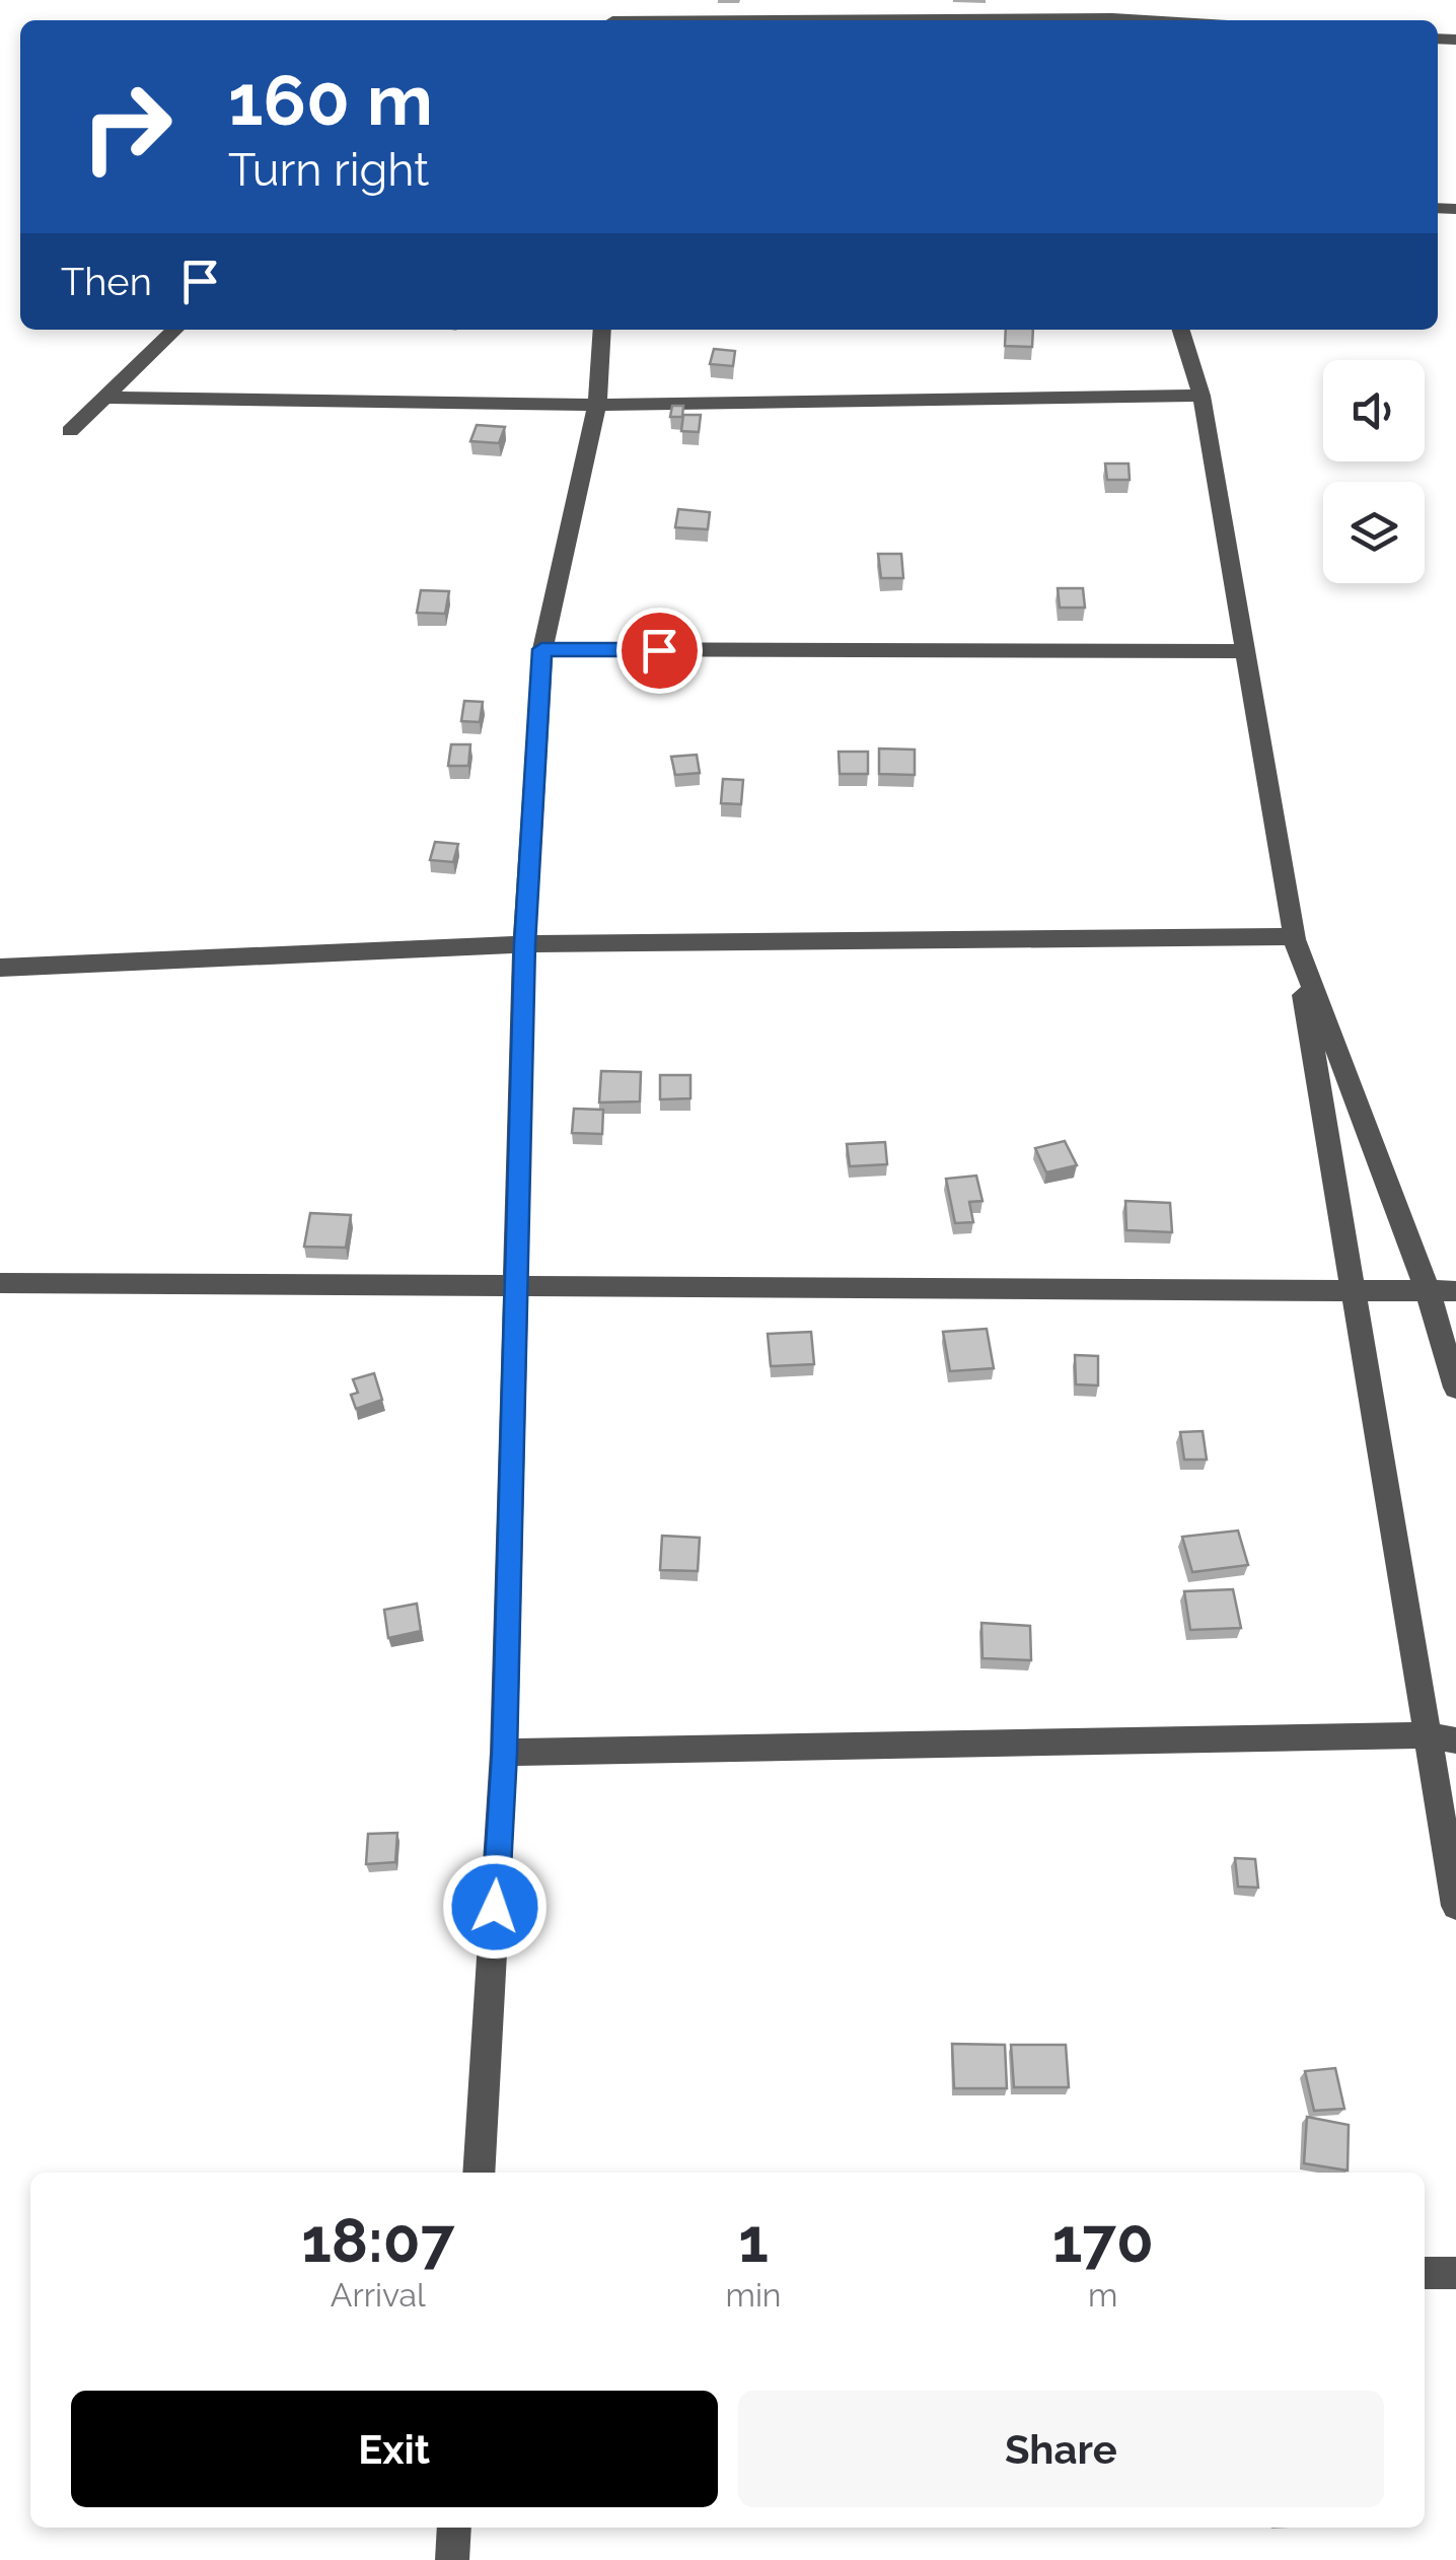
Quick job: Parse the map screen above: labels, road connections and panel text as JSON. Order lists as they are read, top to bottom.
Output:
{
  "page": {
    "turn": ["160 m", "Turn right"],
    "then": "Then",
    "eta": [
      "18:07",
      "Arrival",
      "1",
      "min",
      "170",
      "m"
    ],
    "buttons": ["Exit", "Share"]
  }
}
